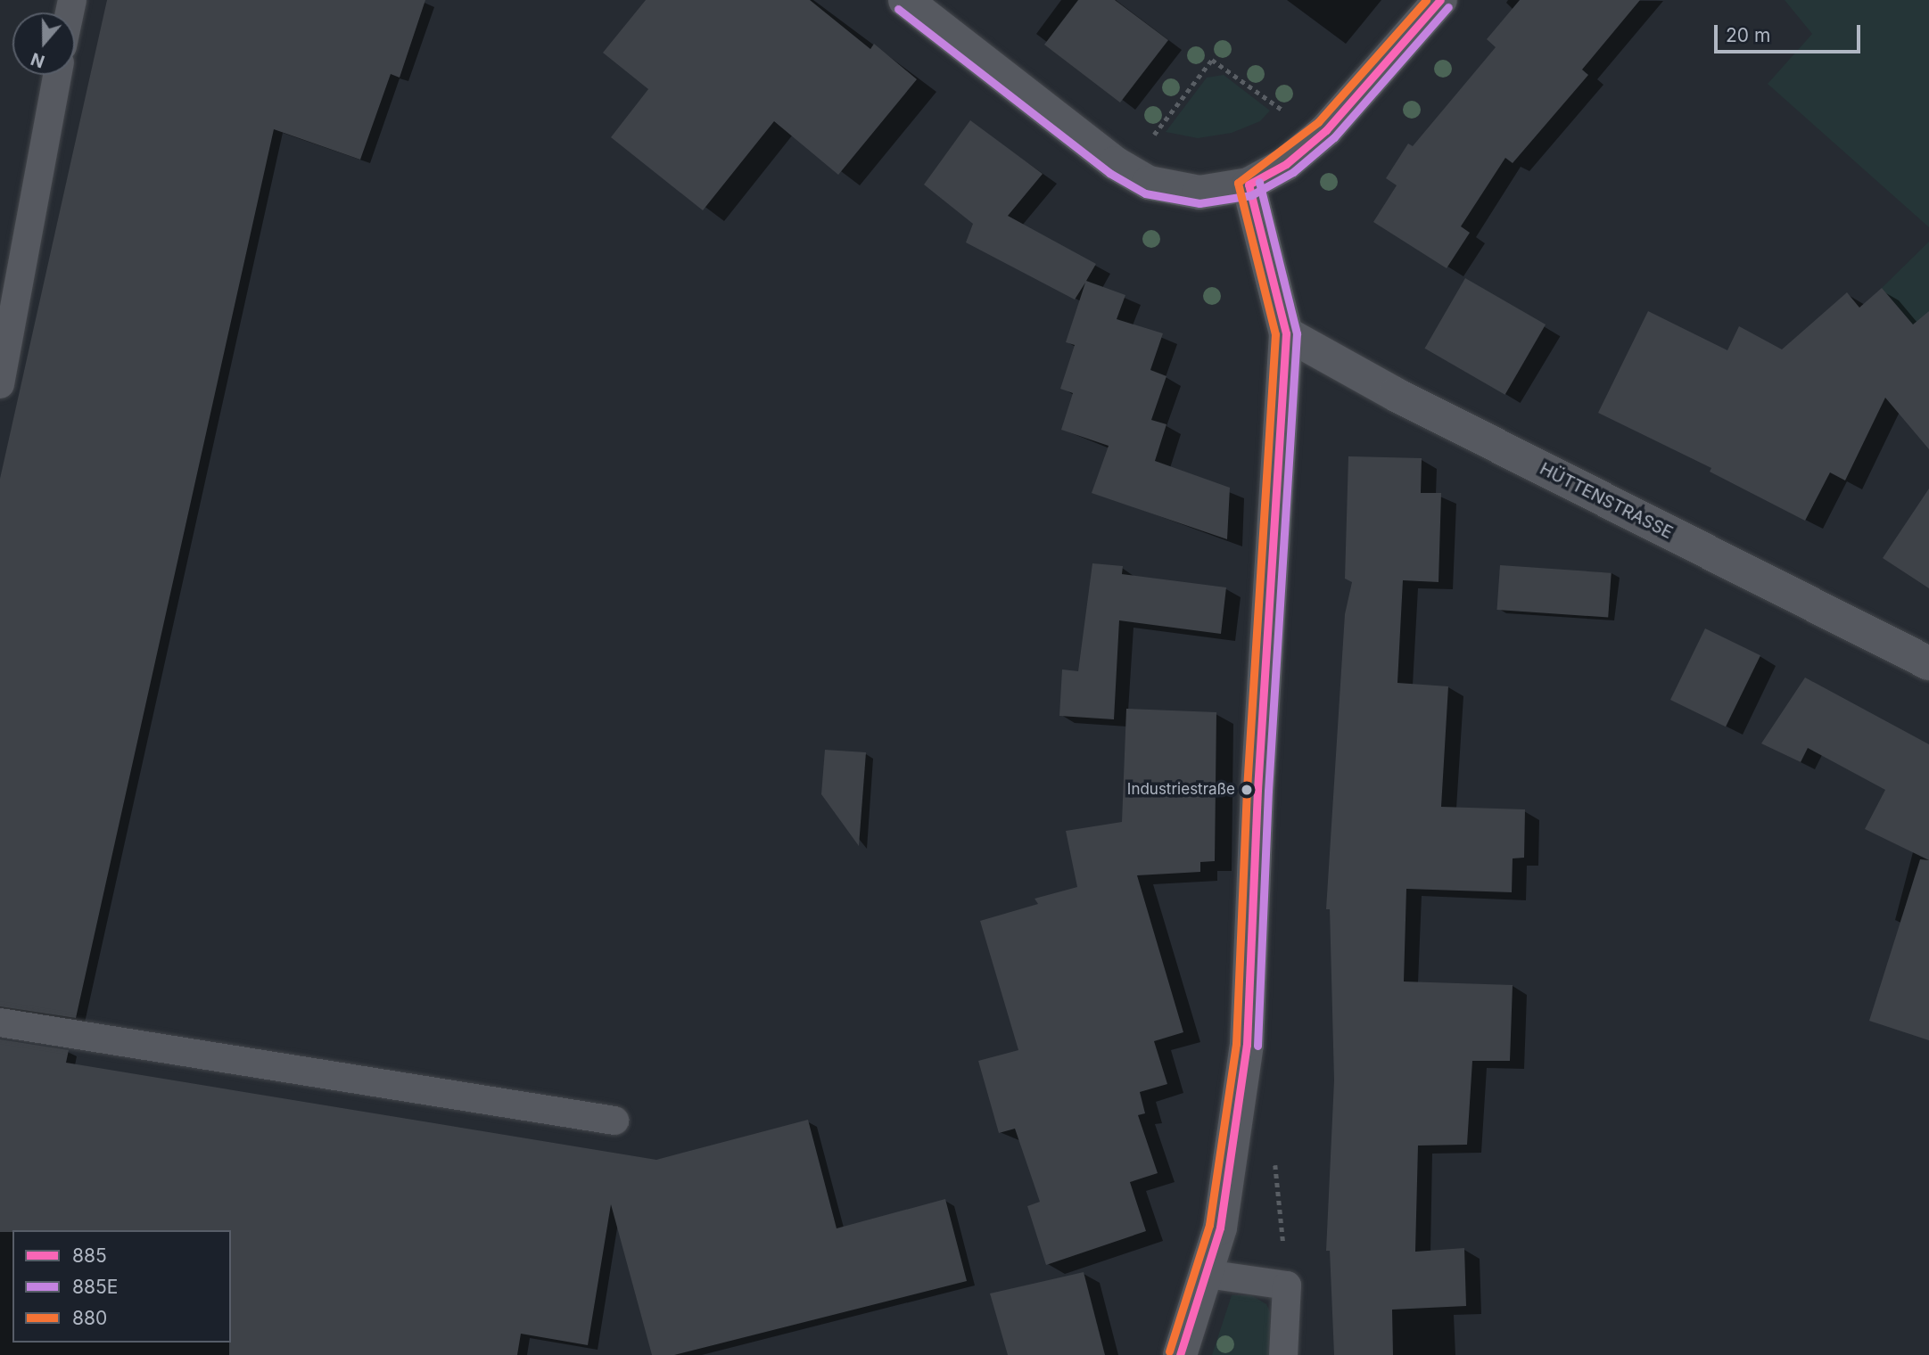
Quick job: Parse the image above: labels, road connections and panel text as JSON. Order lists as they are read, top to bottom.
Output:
{
  "streets": {
    "street": ["HÜTTENSTRASSE"]
  },
  "places": ["Industriestraße"],
  "lines": ["transit line 885", "transit line 880", "transit line 885E"],
  "legend": ["885", "885E", "880"],
  "scale_bar": "20 m",
  "north": "bottom"
}
